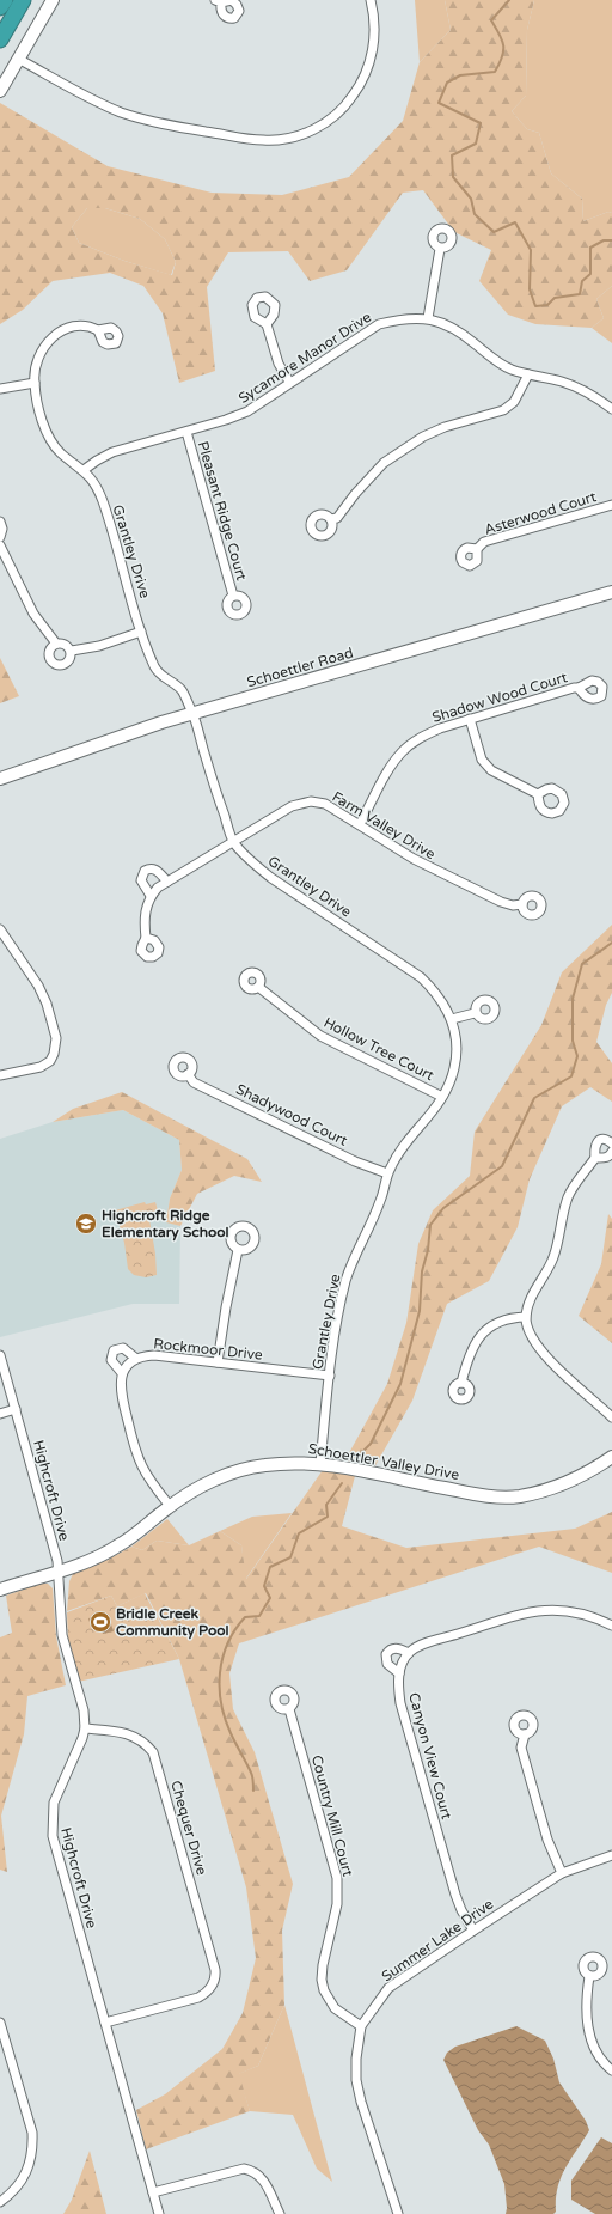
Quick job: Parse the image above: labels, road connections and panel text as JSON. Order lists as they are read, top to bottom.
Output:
{
  "streets": {
    "street": [
      "Sycamore Manor Drive",
      "Pleasant Ridge Court",
      "Asterwood Court",
      "Grantley Drive",
      "Schoettler Road",
      "Shadow Wood Court",
      "Farm Valley Drive",
      "Hollow Tree Court",
      "Shadywood Court",
      "Rockmoor Drive",
      "Schoettler Valley Drive",
      "Highcroft Drive",
      "Canyon View Court",
      "Country Mill Court",
      "Chequer Drive",
      "Summer Lake Drive"
    ]
  },
  "crossings": [
    ["Sycamore Manor Drive", "Pleasant Ridge Court"],
    ["Sycamore Manor Drive", "Grantley Drive"],
    ["Grantley Drive", "Schoettler Road"],
    ["Grantley Drive", "Farm Valley Drive"],
    ["Grantley Drive", "Hollow Tree Court"],
    ["Grantley Drive", "Shadywood Court"],
    ["Grantley Drive", "Rockmoor Drive"],
    ["Grantley Drive", "Schoettler Valley Drive"],
    ["Shadow Wood Court", "Farm Valley Drive"],
    ["Schoettler Valley Drive", "Highcroft Drive"],
    ["Highcroft Drive", "Chequer Drive"],
    ["Canyon View Court", "Summer Lake Drive"],
    ["Country Mill Court", "Summer Lake Drive"]
  ],
  "places": {
    "school or university": ["Highcroft Ridge Elementary School"],
    "sports": ["Bridle Creek Community Pool"]
  }
}
